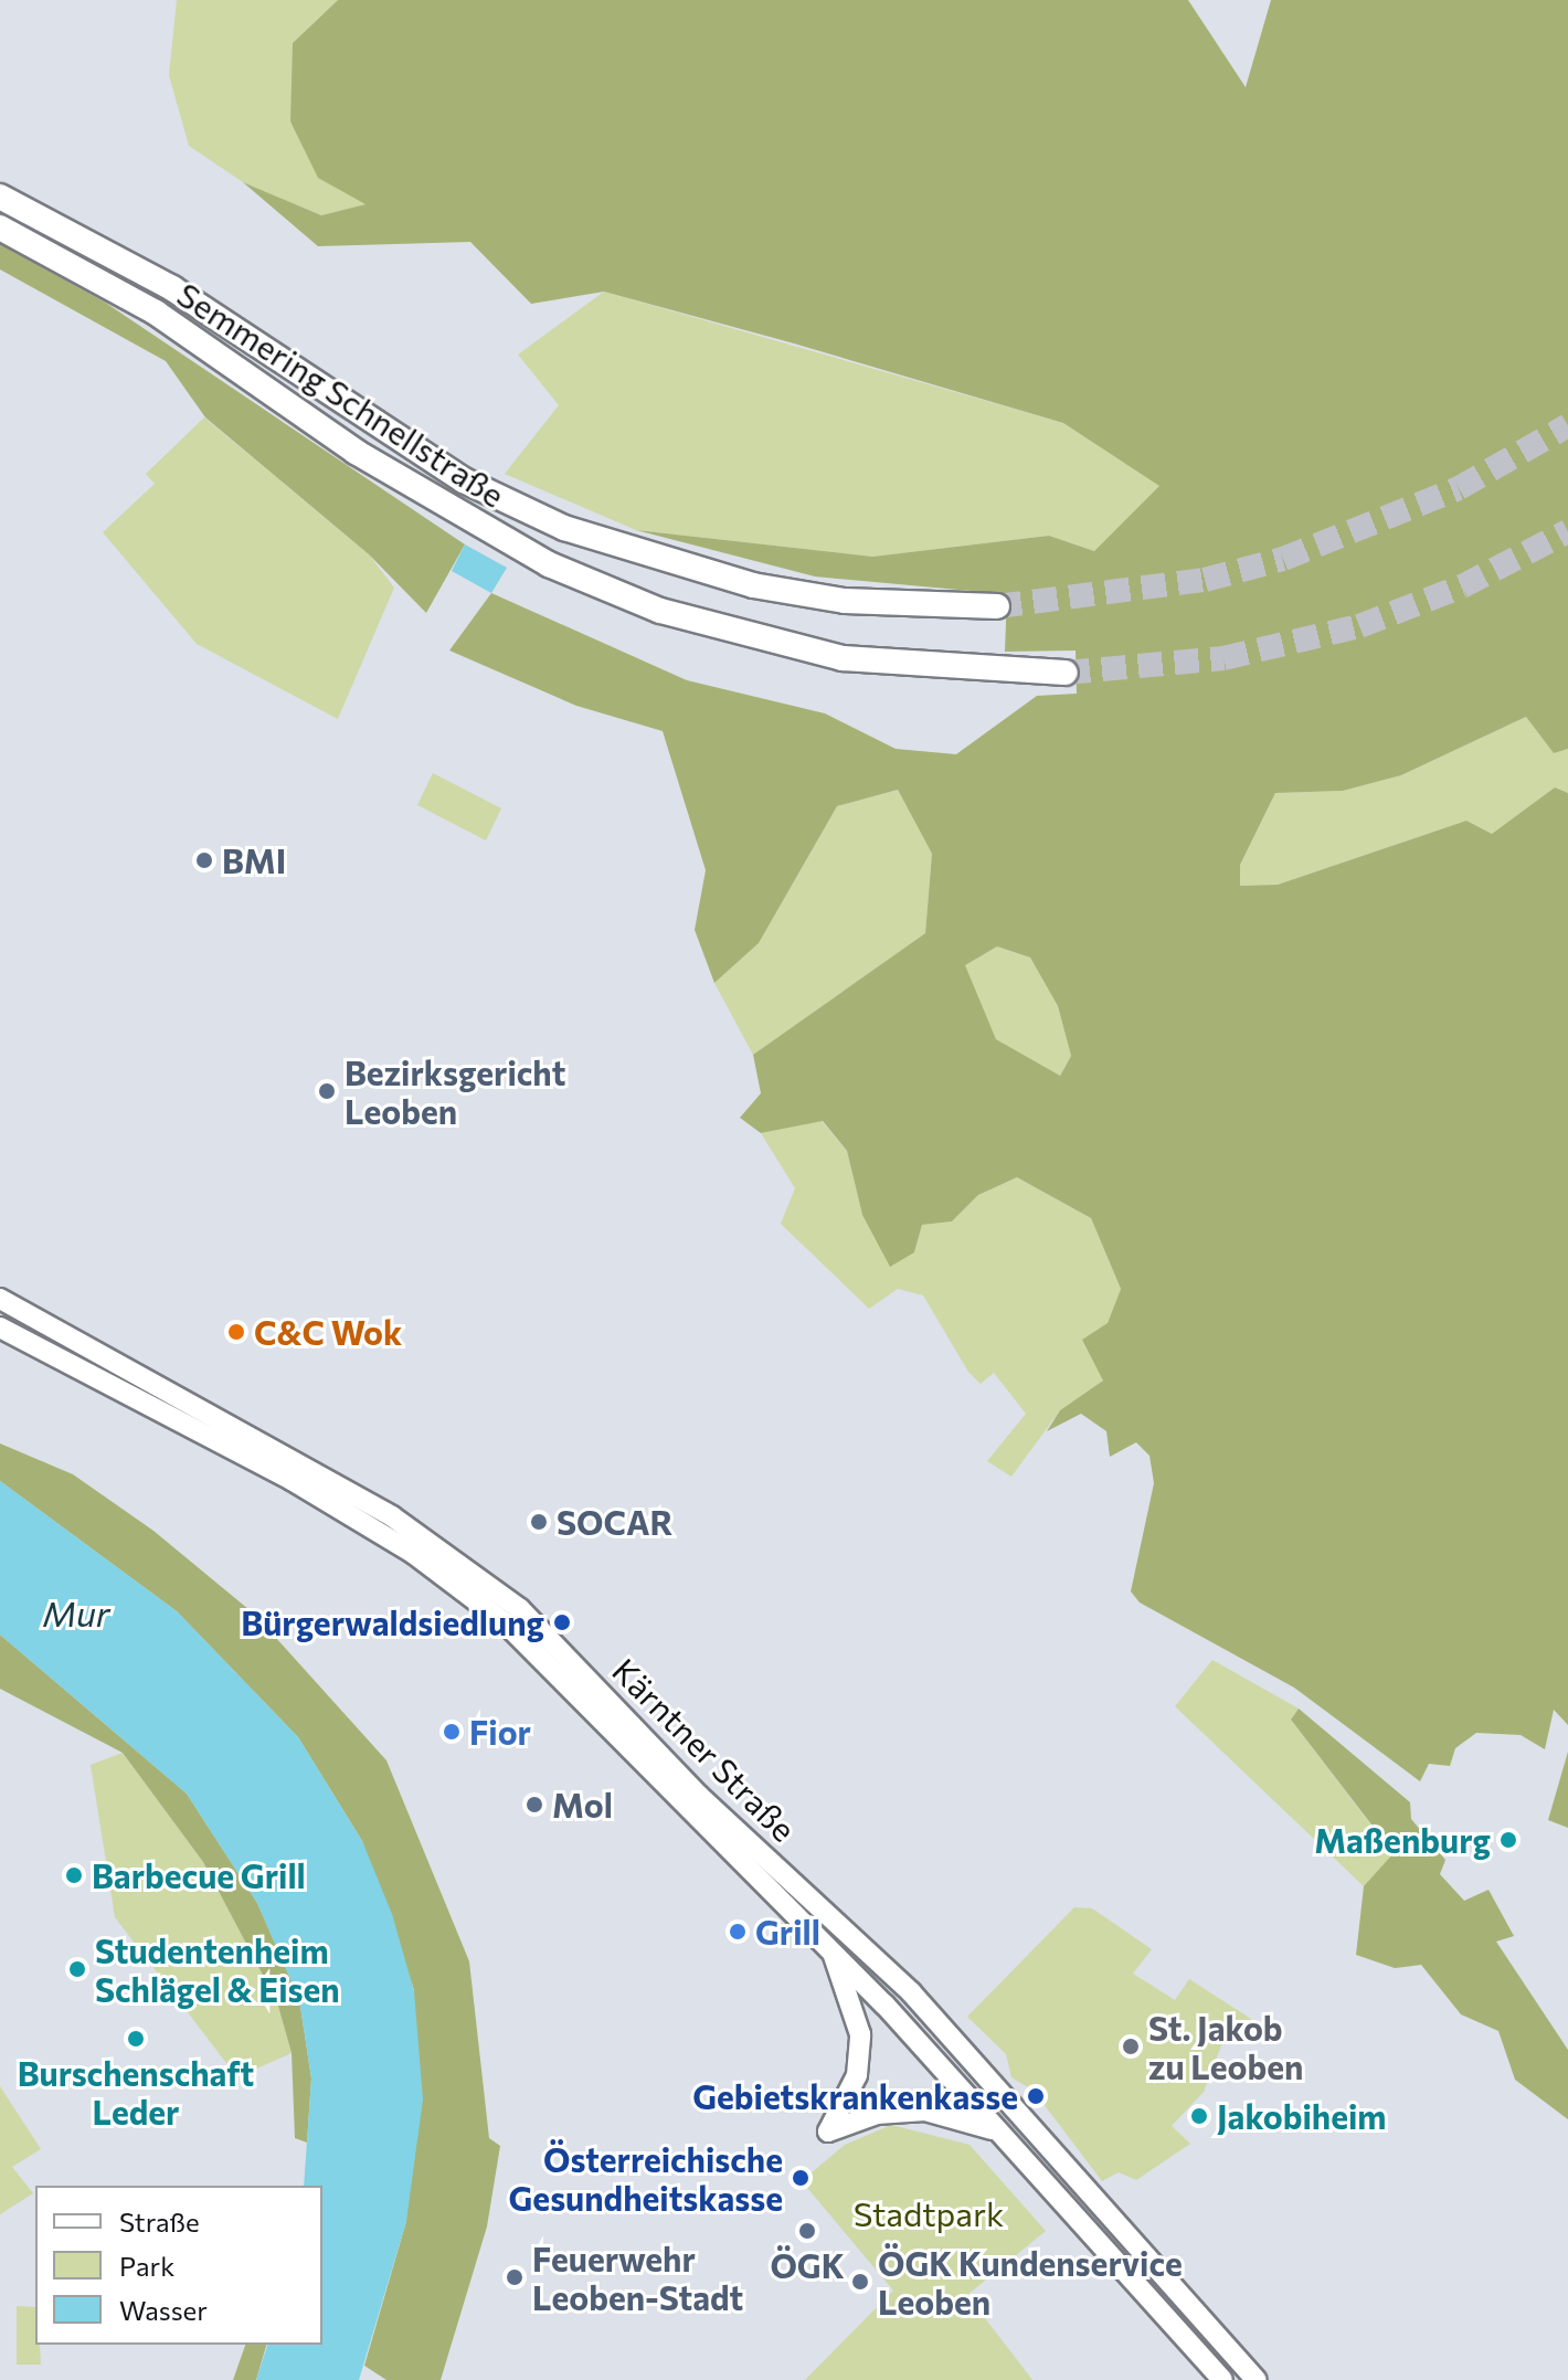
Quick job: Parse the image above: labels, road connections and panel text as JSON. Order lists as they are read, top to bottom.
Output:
{
  "streets": {
    "highway": ["Semmering Schnellstraße"],
    "main road": ["Kärntner Straße"]
  },
  "water": ["Mur"],
  "parks": ["Stadtpark"],
  "places": [
    "BMI",
    "Bezirksgericht Leoben",
    "C&C Wok",
    "SOCAR",
    "Bürgerwaldsiedlung",
    "Fior",
    "Mol",
    "Maßenburg",
    "Barbecue Grill",
    "Grill",
    "Studentenheim Schlägel & Eisen",
    "Burschenschaft Leder",
    "St. Jakob zu Leoben",
    "Gebietskrankenkasse",
    "Jakobiheim",
    "Österreichische Gesundheitskasse",
    "ÖGK",
    "Feuerwehr Leoben-Stadt",
    "ÖGK Kundenservice Leoben"
  ],
  "legend": ["Straße", "Park", "Wasser"]
}
